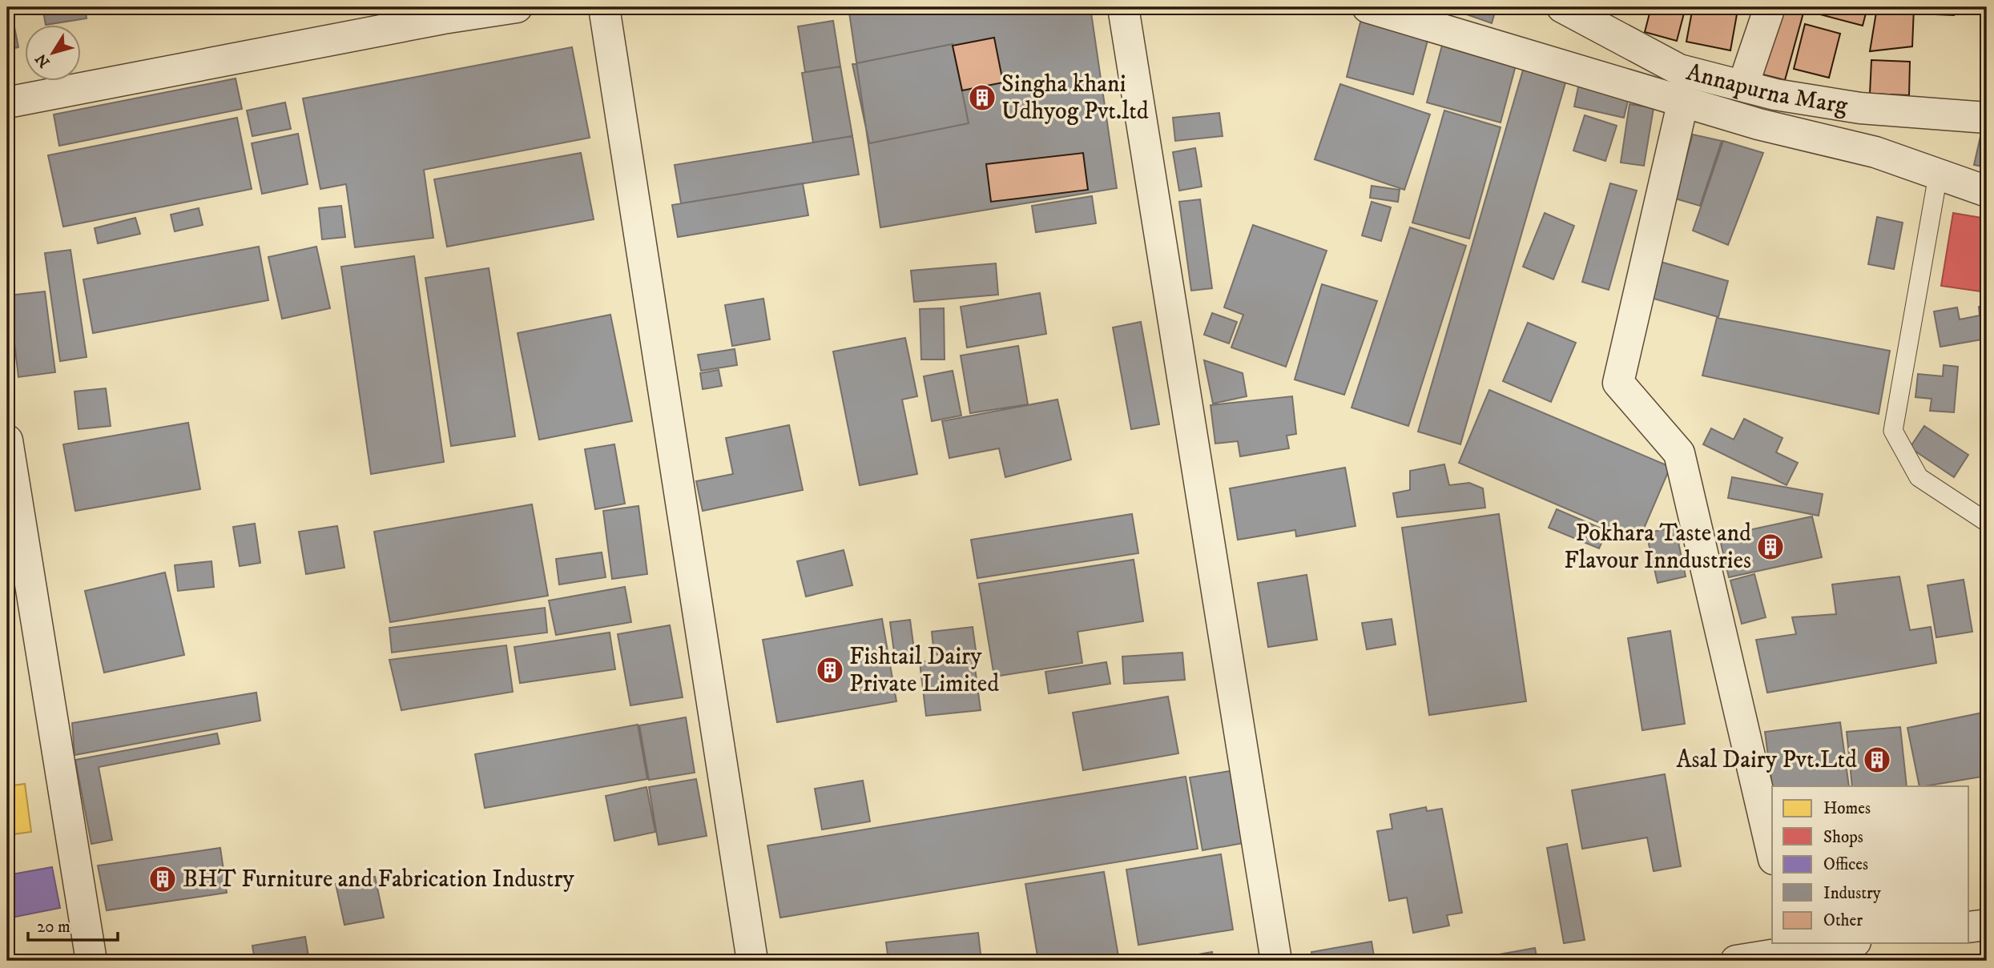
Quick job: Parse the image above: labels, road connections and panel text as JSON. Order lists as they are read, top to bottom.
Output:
{
  "streets": {
    "street": ["Annapurna Marg"]
  },
  "places": {
    "building": [
      "Singha khani Udhyog Pvt.ltd",
      "Pokhara Taste and Flavour Inndustries",
      "Fishtail Dairy Private Limited",
      "Asal Dairy Pvt.Ltd",
      "BHT Furniture and Fabrication Industry"
    ]
  },
  "legend": [
    "Homes",
    "Shops",
    "Offices",
    "Industry",
    "Other"
  ],
  "scale_bar": "20 m",
  "north": "bottom left"
}
